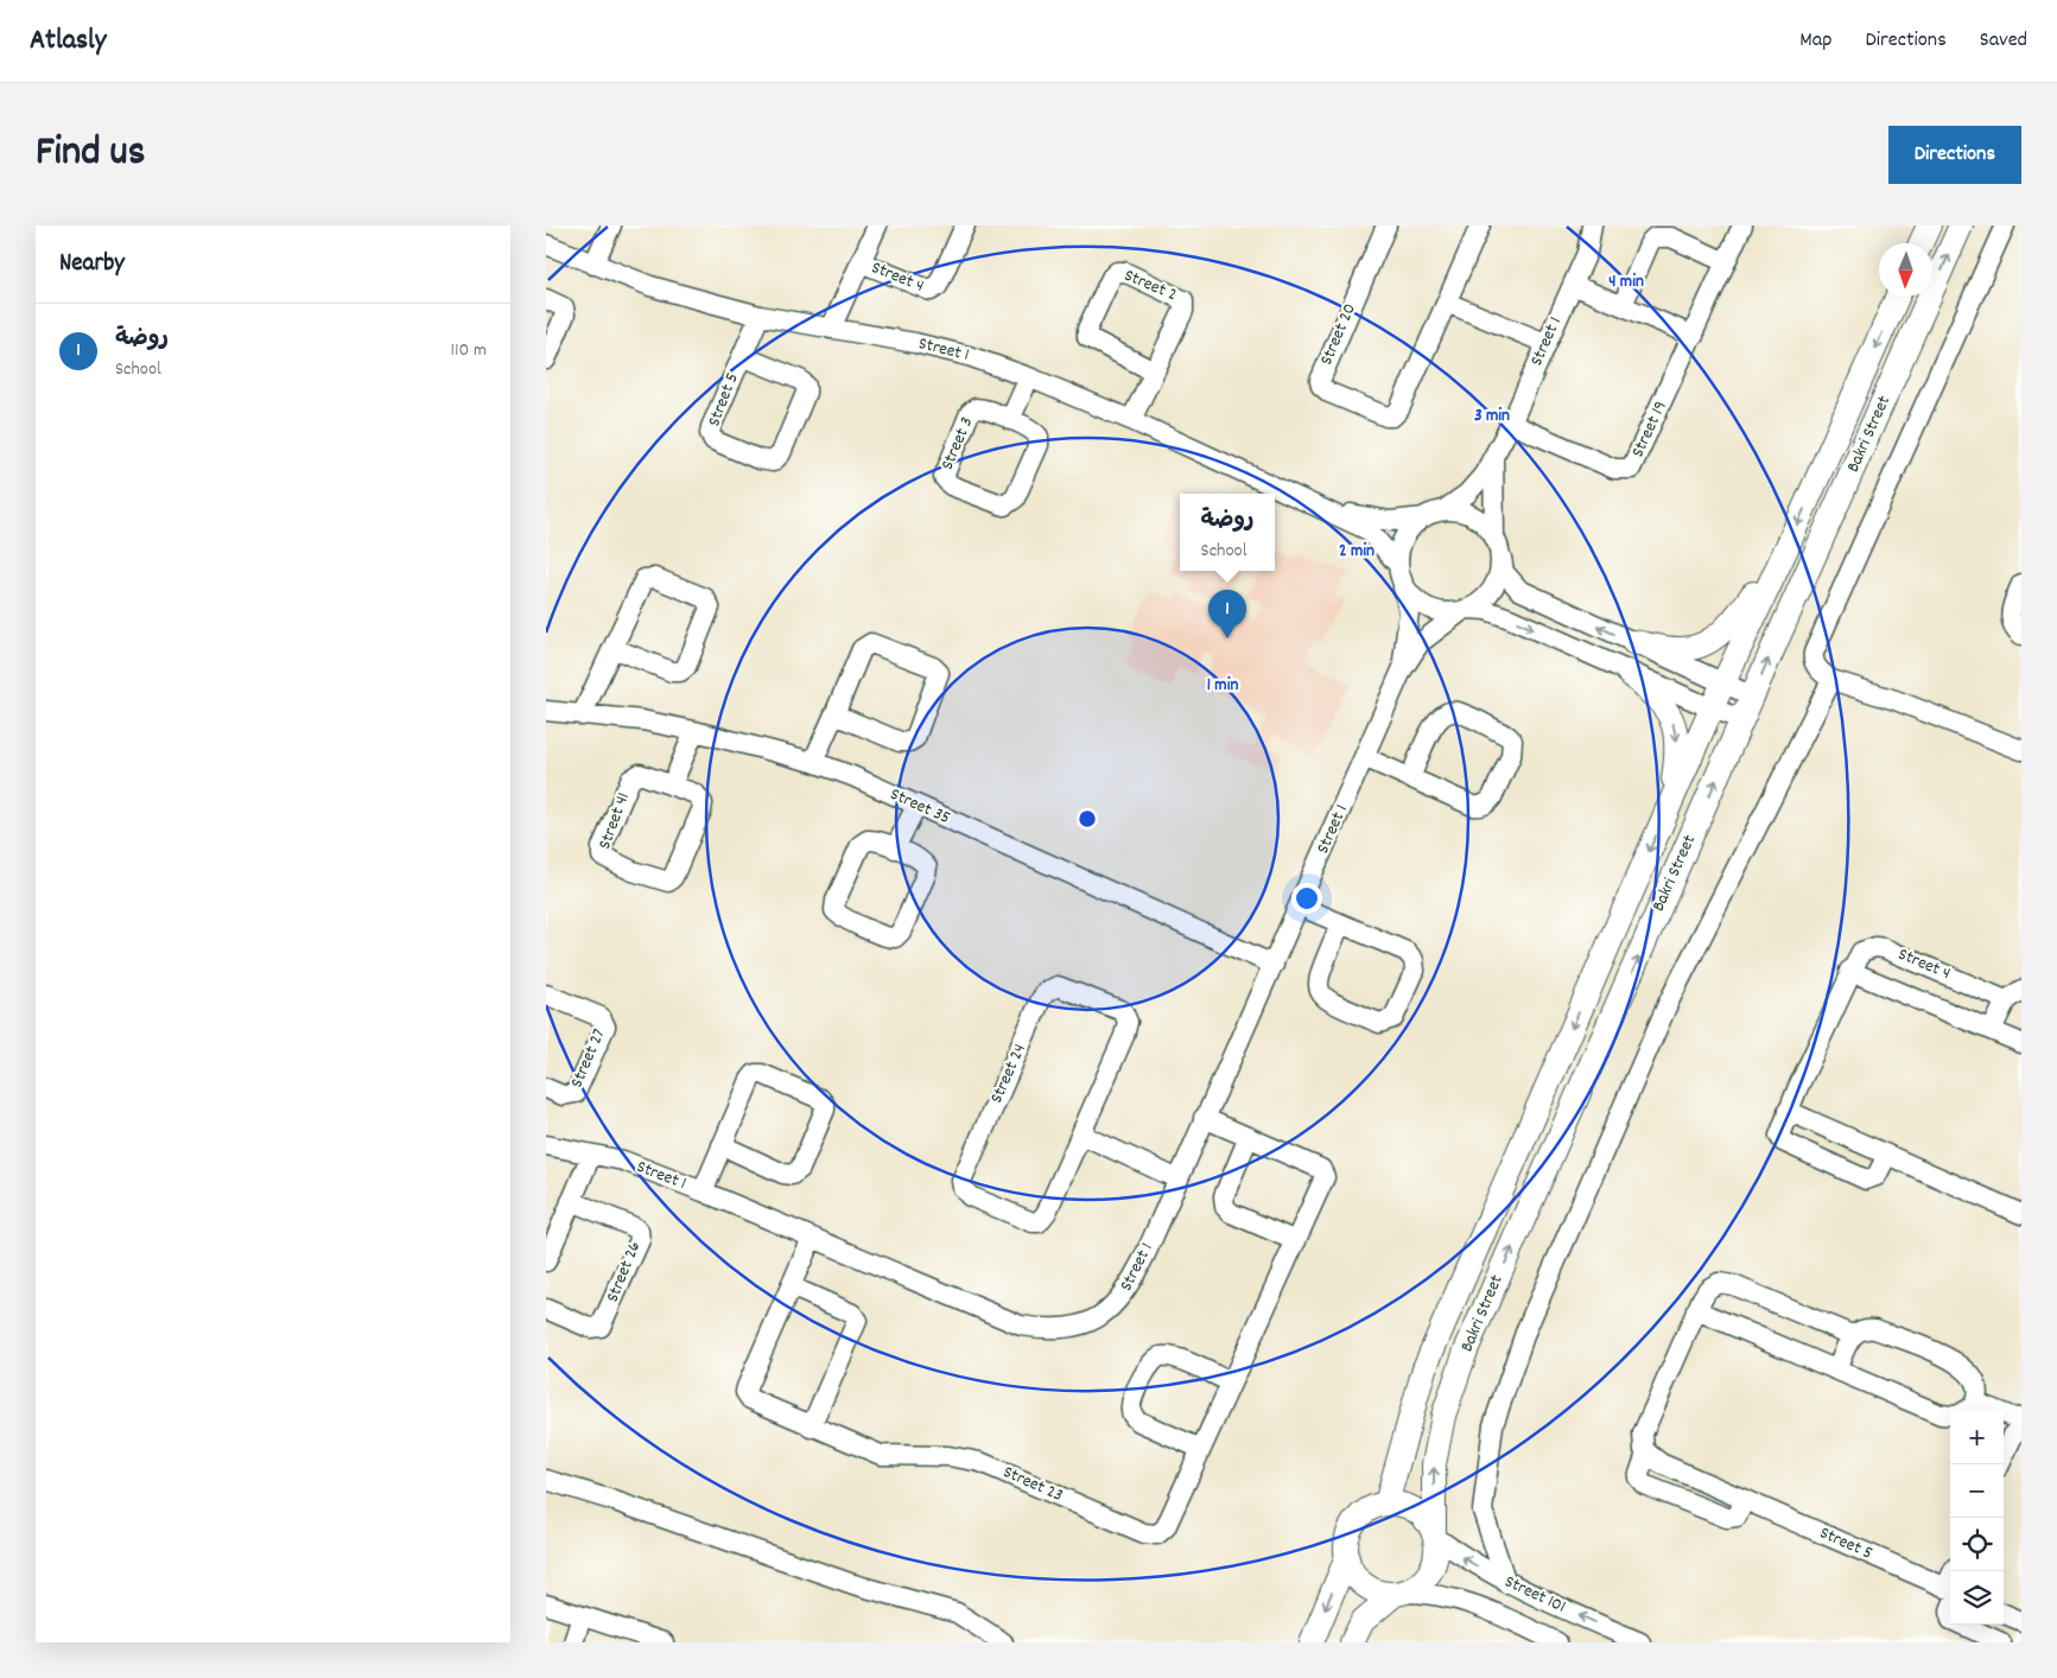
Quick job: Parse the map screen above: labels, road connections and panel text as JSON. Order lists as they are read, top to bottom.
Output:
{
  "streets": {
    "main road": ["Bakri Street"],
    "street": [
      "Street 4",
      "Street 2",
      "Street 20",
      "Street 1",
      "Street 5",
      "Street 19",
      "Street 3",
      "Street 35",
      "Street 41",
      "Street 27",
      "Street 24",
      "Street 26",
      "Street 23",
      "Street 101"
    ]
  },
  "crossings": [
    ["Street 4", "Street 1"],
    ["Street 2", "Street 1"],
    ["Street 1", "Street 5"],
    ["Street 1", "Street 19"],
    ["Street 1", "Street 35"],
    ["Street 1", "Street 23"],
    ["Bakri Street", "Street 101"]
  ],
  "north": "bottom",
  "page": {
    "header": "Atlasly",
    "nav": ["Map", "Directions", "Saved"],
    "title": "Find us",
    "buttons": "Directions",
    "heading": "Nearby",
    "list": [
      {
        "mark": "1",
        "name": "روضة",
        "note": "School",
        "value": "110 m"
      }
    ],
    "popup": ["روضة", "School"],
    "pins": "1",
    "map_buttons": ["+", "−"]
  },
  "rings": [
    "4 min",
    "3 min",
    "2 min",
    "1 min"
  ]
}
